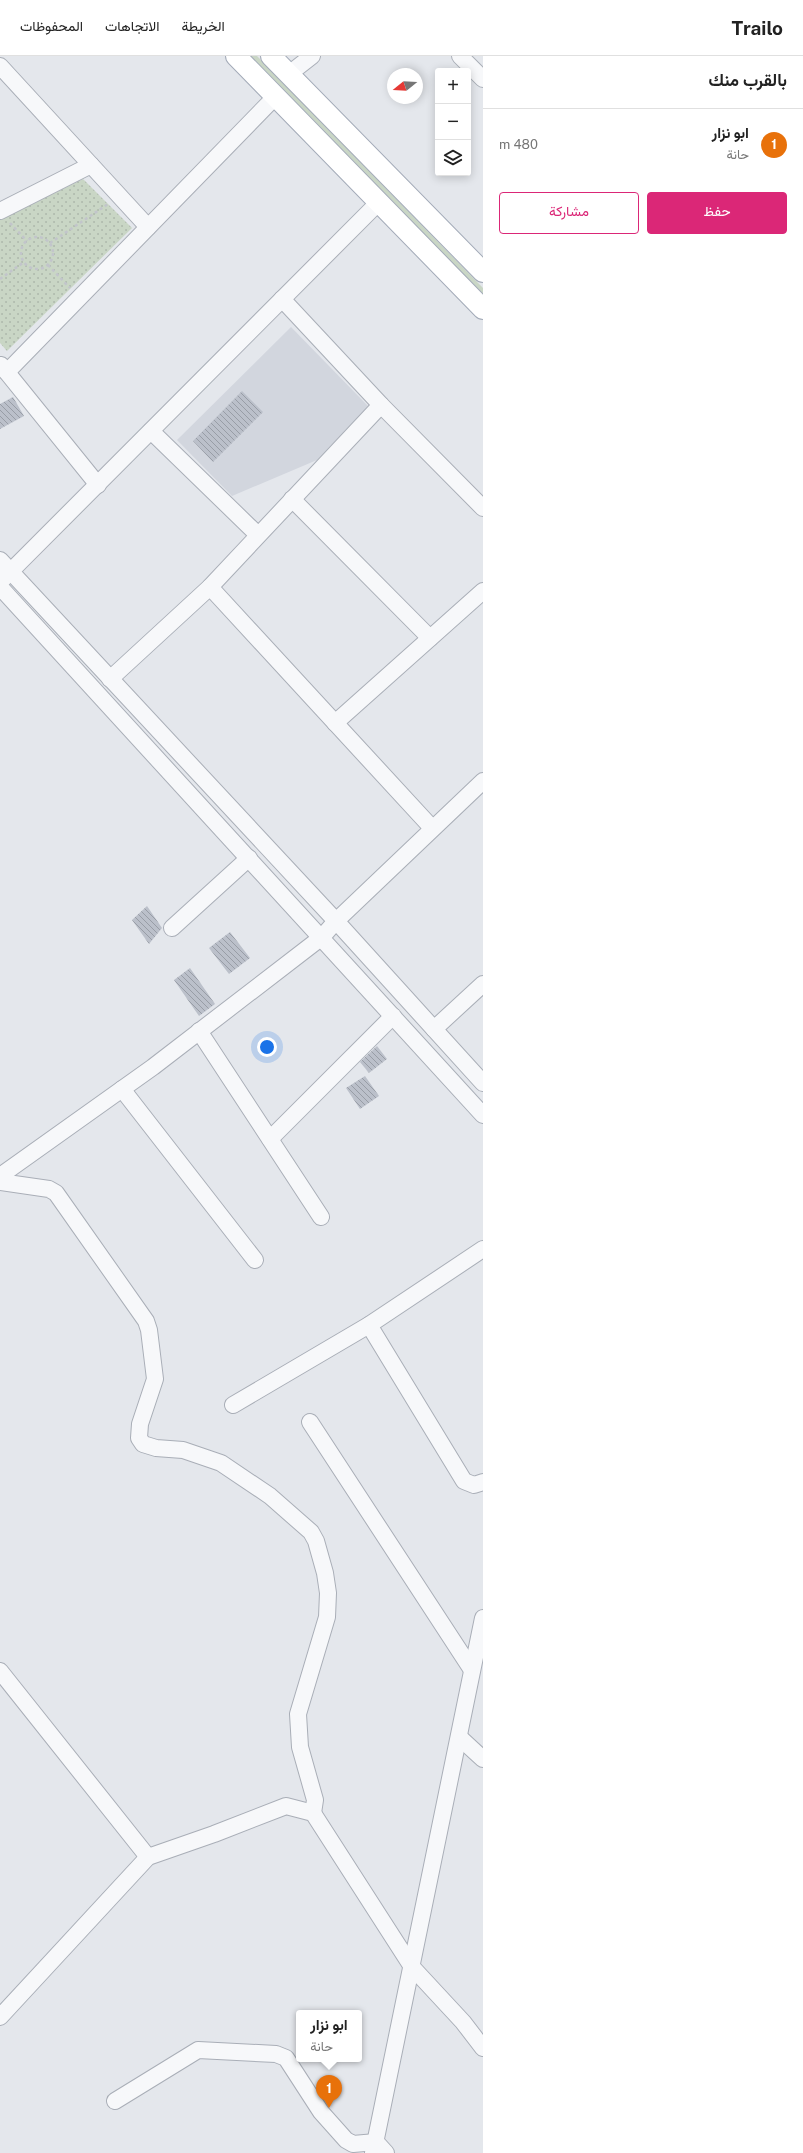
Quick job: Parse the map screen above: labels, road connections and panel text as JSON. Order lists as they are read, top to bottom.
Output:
{
  "north": "left",
  "page": {
    "header": "Trailo",
    "nav": ["الخريطة", "الاتجاهات", "المحفوظات"],
    "heading": "بالقرب منك",
    "map_buttons": ["+", "−"],
    "list": [
      {
        "mark": "1",
        "name": "ابو نزار",
        "note": "حانة",
        "value": "480 m"
      }
    ],
    "buttons": ["حفظ", "مشاركة"],
    "popup": ["ابو نزار", "حانة"],
    "pins": "1"
  }
}
